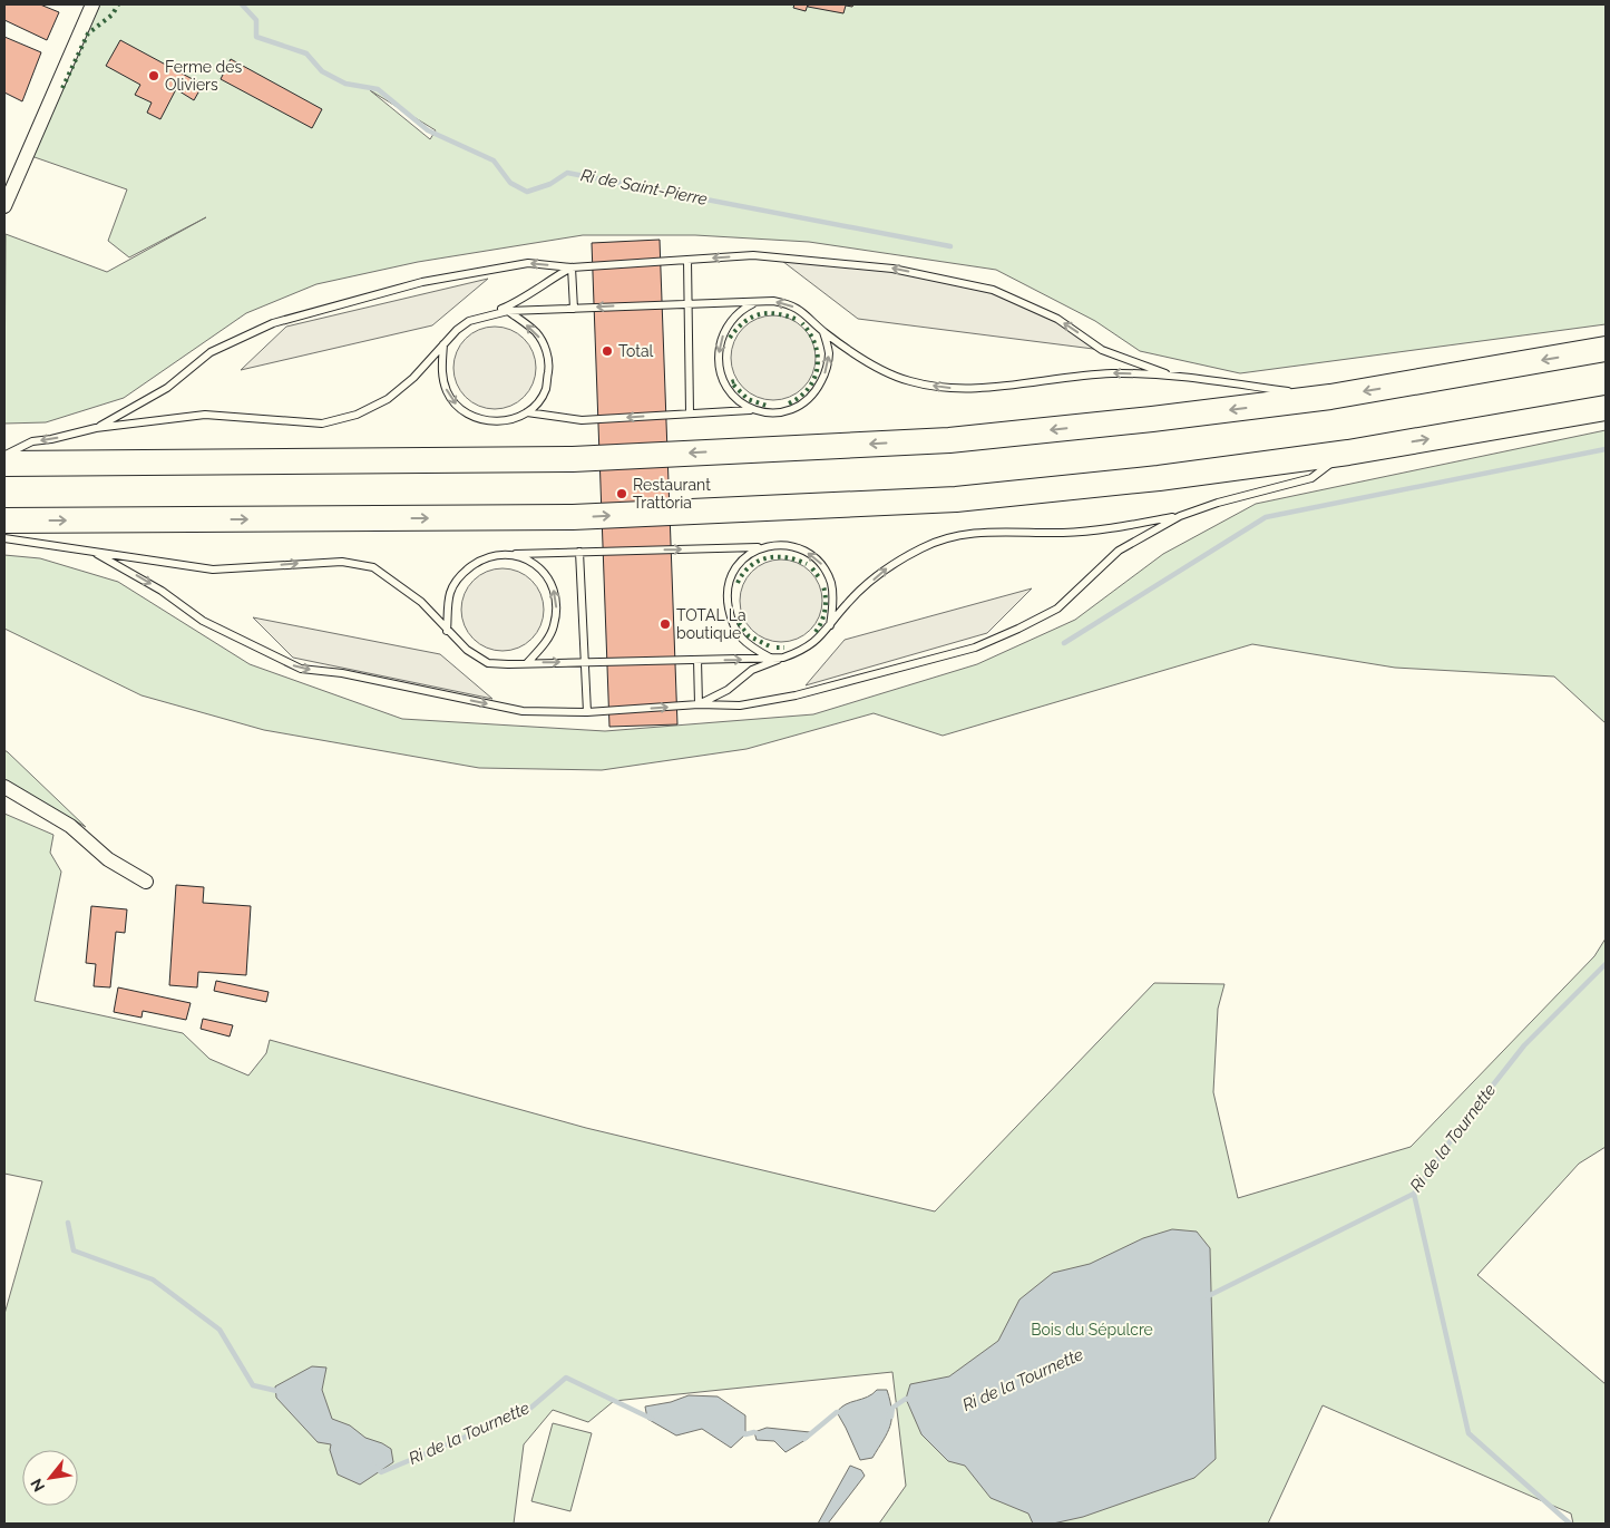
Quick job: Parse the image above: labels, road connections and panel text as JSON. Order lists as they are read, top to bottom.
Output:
{
  "water": ["Ri de Saint-Pierre", "Ri de la Tournette"],
  "parks": ["Bois du Sépulcre"],
  "places": [
    "Ferme des Oliviers",
    "Total",
    "Restaurant Trattoria",
    "TOTAL La boutique"
  ],
  "north": "bottom left"
}
